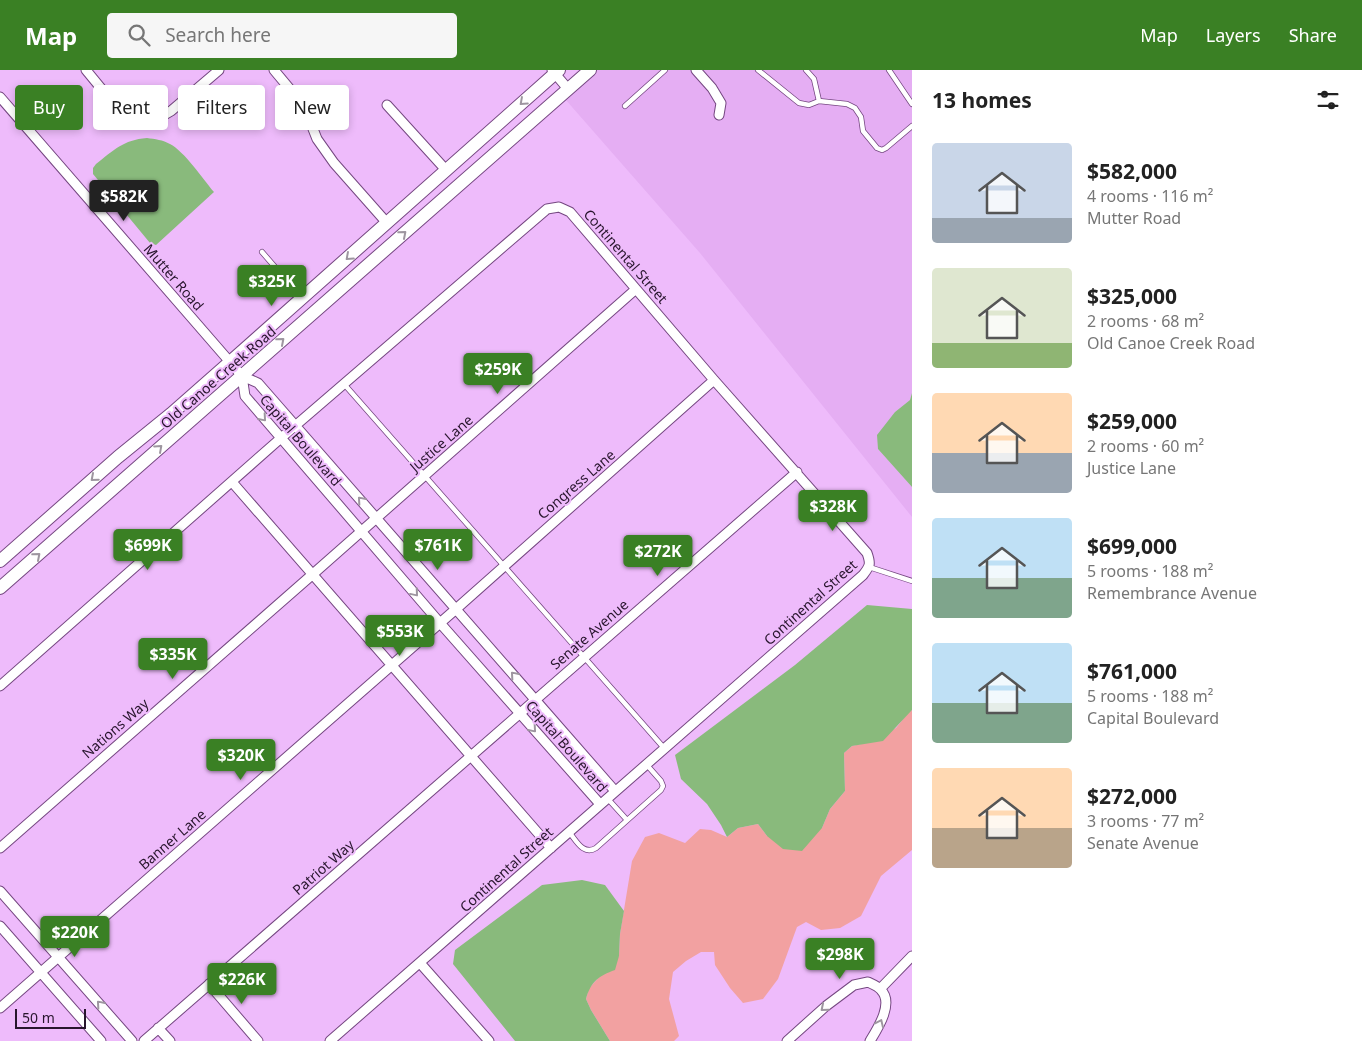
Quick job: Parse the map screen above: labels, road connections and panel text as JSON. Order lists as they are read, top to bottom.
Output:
{
  "streets": {
    "main road": ["Old Canoe Creek Road"],
    "street": [
      "Continental Street",
      "Mutter Road",
      "Capital Boulevard",
      "Justice Lane",
      "Congress Lane",
      "Senate Avenue",
      "Nations Way",
      "Banner Lane",
      "Patriot Way"
    ]
  },
  "crossings": [
    ["Continental Street", "Capital Boulevard"],
    ["Continental Street", "Justice Lane"],
    ["Continental Street", "Congress Lane"],
    ["Continental Street", "Senate Avenue"],
    ["Mutter Road", "Old Canoe Creek Road"],
    ["Mutter Road", "Capital Boulevard"],
    ["Old Canoe Creek Road", "Capital Boulevard"],
    ["Capital Boulevard", "Justice Lane"],
    ["Capital Boulevard", "Congress Lane"],
    ["Capital Boulevard", "Senate Avenue"],
    ["Capital Boulevard", "Nations Way"],
    ["Capital Boulevard", "Banner Lane"],
    ["Capital Boulevard", "Patriot Way"],
    ["Justice Lane", "Nations Way"],
    ["Congress Lane", "Banner Lane"],
    ["Senate Avenue", "Patriot Way"]
  ],
  "scale_bar": "50 m",
  "page": {
    "header": "Map",
    "search": "Search here",
    "nav": ["Map", "Layers", "Share"],
    "heading": "13 homes",
    "chip": [
      "Buy",
      "Rent",
      "Filters",
      "New"
    ],
    "list": [
      {
        "name": "$582,000",
        "note": "4 rooms · 116 m² · Mutter Road"
      },
      {
        "name": "$325,000",
        "note": "2 rooms · 68 m² · Old Canoe Creek Road"
      },
      {
        "name": "$259,000",
        "note": "2 rooms · 60 m² · Justice Lane"
      },
      {
        "name": "$699,000",
        "note": "5 rooms · 188 m² · Remembrance Avenue"
      },
      {
        "name": "$761,000",
        "note": "5 rooms · 188 m² · Capital Boulevard"
      },
      {
        "name": "$272,000",
        "note": "3 rooms · 77 m² · Senate Avenue"
      }
    ],
    "price": [
      "$582K",
      "$325K",
      "$259K",
      "$328K",
      "$699K",
      "$761K",
      "$272K",
      "$553K",
      "$335K",
      "$320K",
      "$220K",
      "$298K",
      "$226K"
    ],
    "scale": "50 m"
  }
}
